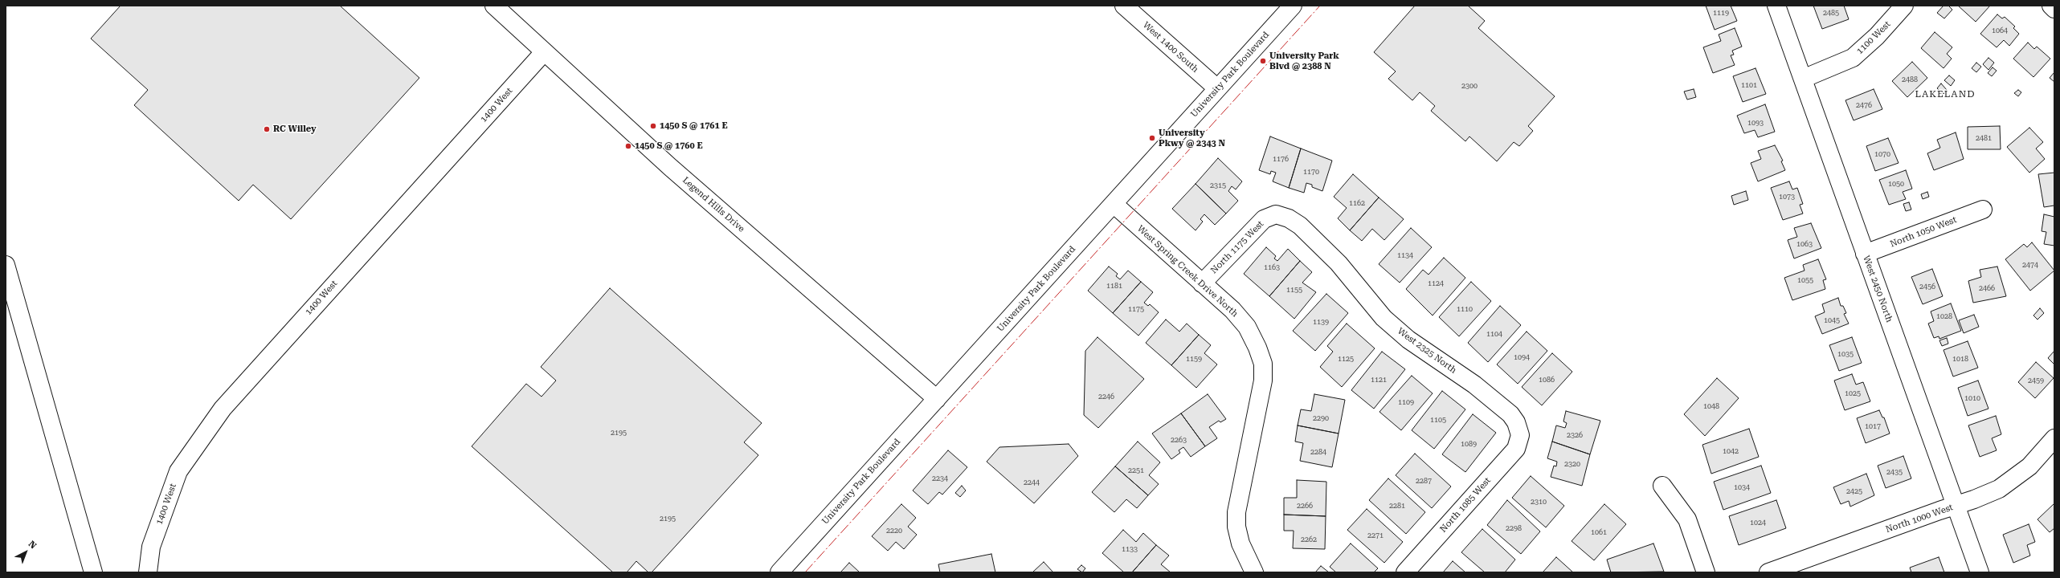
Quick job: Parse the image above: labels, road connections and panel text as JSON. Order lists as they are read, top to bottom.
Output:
{
  "streets": {
    "main road": [
      "1100 West",
      "West 1400 South",
      "University Park Boulevard",
      "1400 West",
      "Legend Hills Drive",
      "North 1050 West",
      "North 1175 West",
      "West Spring Creek Drive North",
      "West 2450 North",
      "West 2325 North",
      "North 1085 West",
      "North 1000 West"
    ]
  },
  "crossings": [
    ["1100 West", "West 2450 North"],
    ["West 1400 South", "University Park Boulevard"],
    ["University Park Boulevard", "Legend Hills Drive"],
    ["University Park Boulevard", "West Spring Creek Drive North"],
    ["1400 West", "Legend Hills Drive"],
    ["North 1050 West", "West 2450 North"],
    ["North 1175 West", "West Spring Creek Drive North"],
    ["North 1175 West", "West 2325 North"],
    ["West 2450 North", "North 1000 West"],
    ["West 2325 North", "North 1085 West"]
  ],
  "districts": ["LAKELAND"],
  "places": [
    "University Park Blvd @ 2388 N",
    "1450 S @ 1761 E",
    "RC Willey",
    "University Pkwy @ 2343 N",
    "1450 S @ 1760 E"
  ],
  "house_numbers": [
    "1119",
    "2485",
    "1064",
    "2488",
    "1101",
    "2300",
    "2476",
    "1093",
    "2481",
    "1070",
    "1176",
    "1170",
    "1050",
    "2315",
    "1073",
    "1162",
    "1063",
    "1134",
    "2474",
    "1163",
    "1055",
    "1124",
    "1181",
    "2456",
    "2466",
    "1155",
    "1175",
    "1110",
    "1028",
    "1045",
    "1139",
    "1104",
    "1035",
    "1094",
    "1159",
    "1125",
    "1018",
    "1121",
    "1086",
    "2459",
    "1025",
    "2246",
    "1010",
    "1109",
    "1048",
    "2290",
    "1105",
    "1017",
    "2195",
    "2326",
    "2263",
    "1089",
    "1042",
    "2284",
    "2320",
    "2251",
    "2435",
    "2234",
    "2287",
    "2244",
    "1034",
    "2425",
    "2310",
    "2266",
    "2281",
    "2195",
    "1024",
    "2298",
    "2220",
    "1061",
    "2271",
    "2262",
    "1133"
  ],
  "north": "top right"
}
